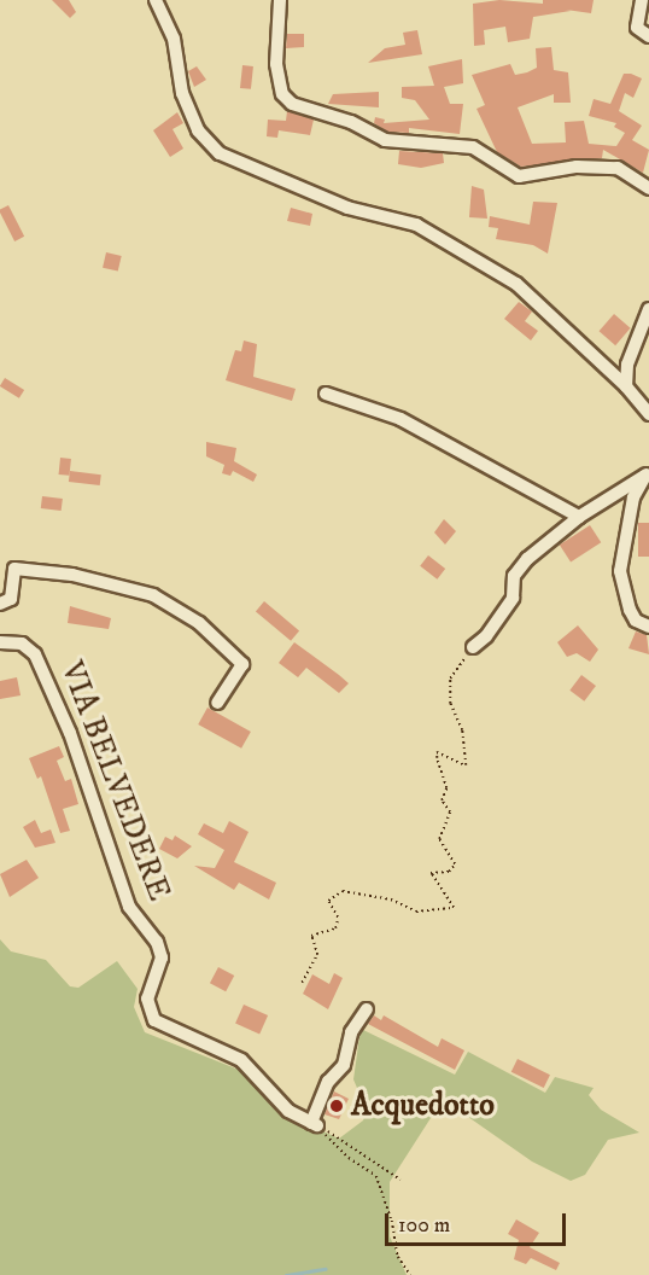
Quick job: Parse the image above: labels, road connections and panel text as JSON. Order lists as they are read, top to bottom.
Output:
{
  "streets": {
    "street": ["VIA BELVEDERE"]
  },
  "places": ["Acquedotto"],
  "scale_bar": "100 m"
}
